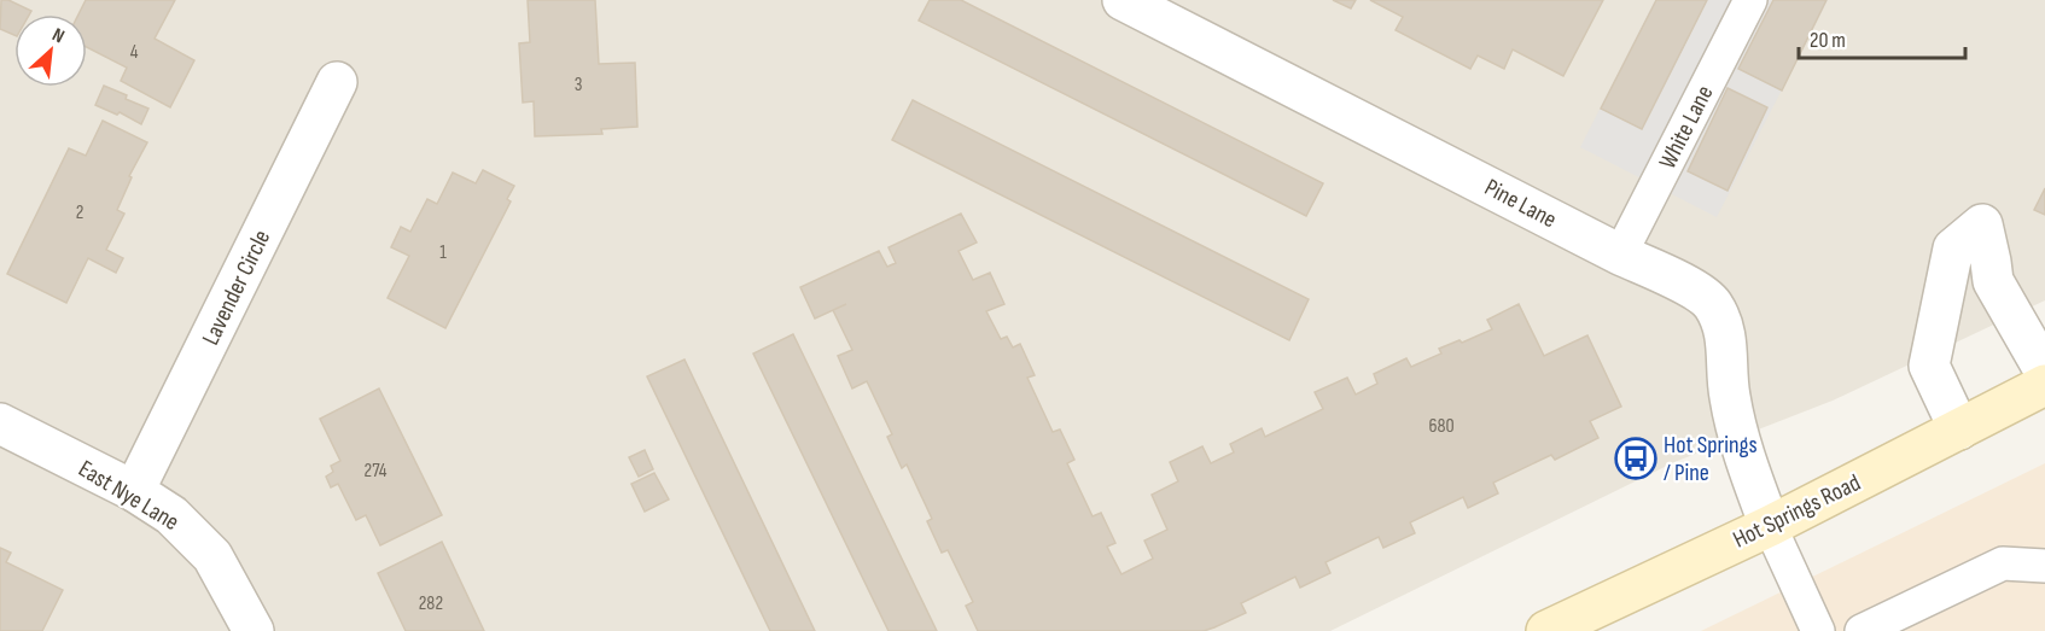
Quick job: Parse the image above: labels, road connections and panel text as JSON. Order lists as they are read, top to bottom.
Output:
{
  "streets": {
    "street": [
      "Pine Lane",
      "Lavender Circle",
      "East Nye Lane",
      "Hot Springs Road"
    ],
    "lane": ["White Lane"]
  },
  "crossings": [
    ["White Lane", "Pine Lane"],
    ["Pine Lane", "Hot Springs Road"],
    ["Lavender Circle", "East Nye Lane"]
  ],
  "places": {
    "bus stop": ["Hot Springs / Pine"]
  },
  "house_numbers": [
    "4",
    "3",
    "2",
    "1",
    "680",
    "274",
    "282"
  ],
  "scale_bar": "20 m",
  "north": "top right"
}
